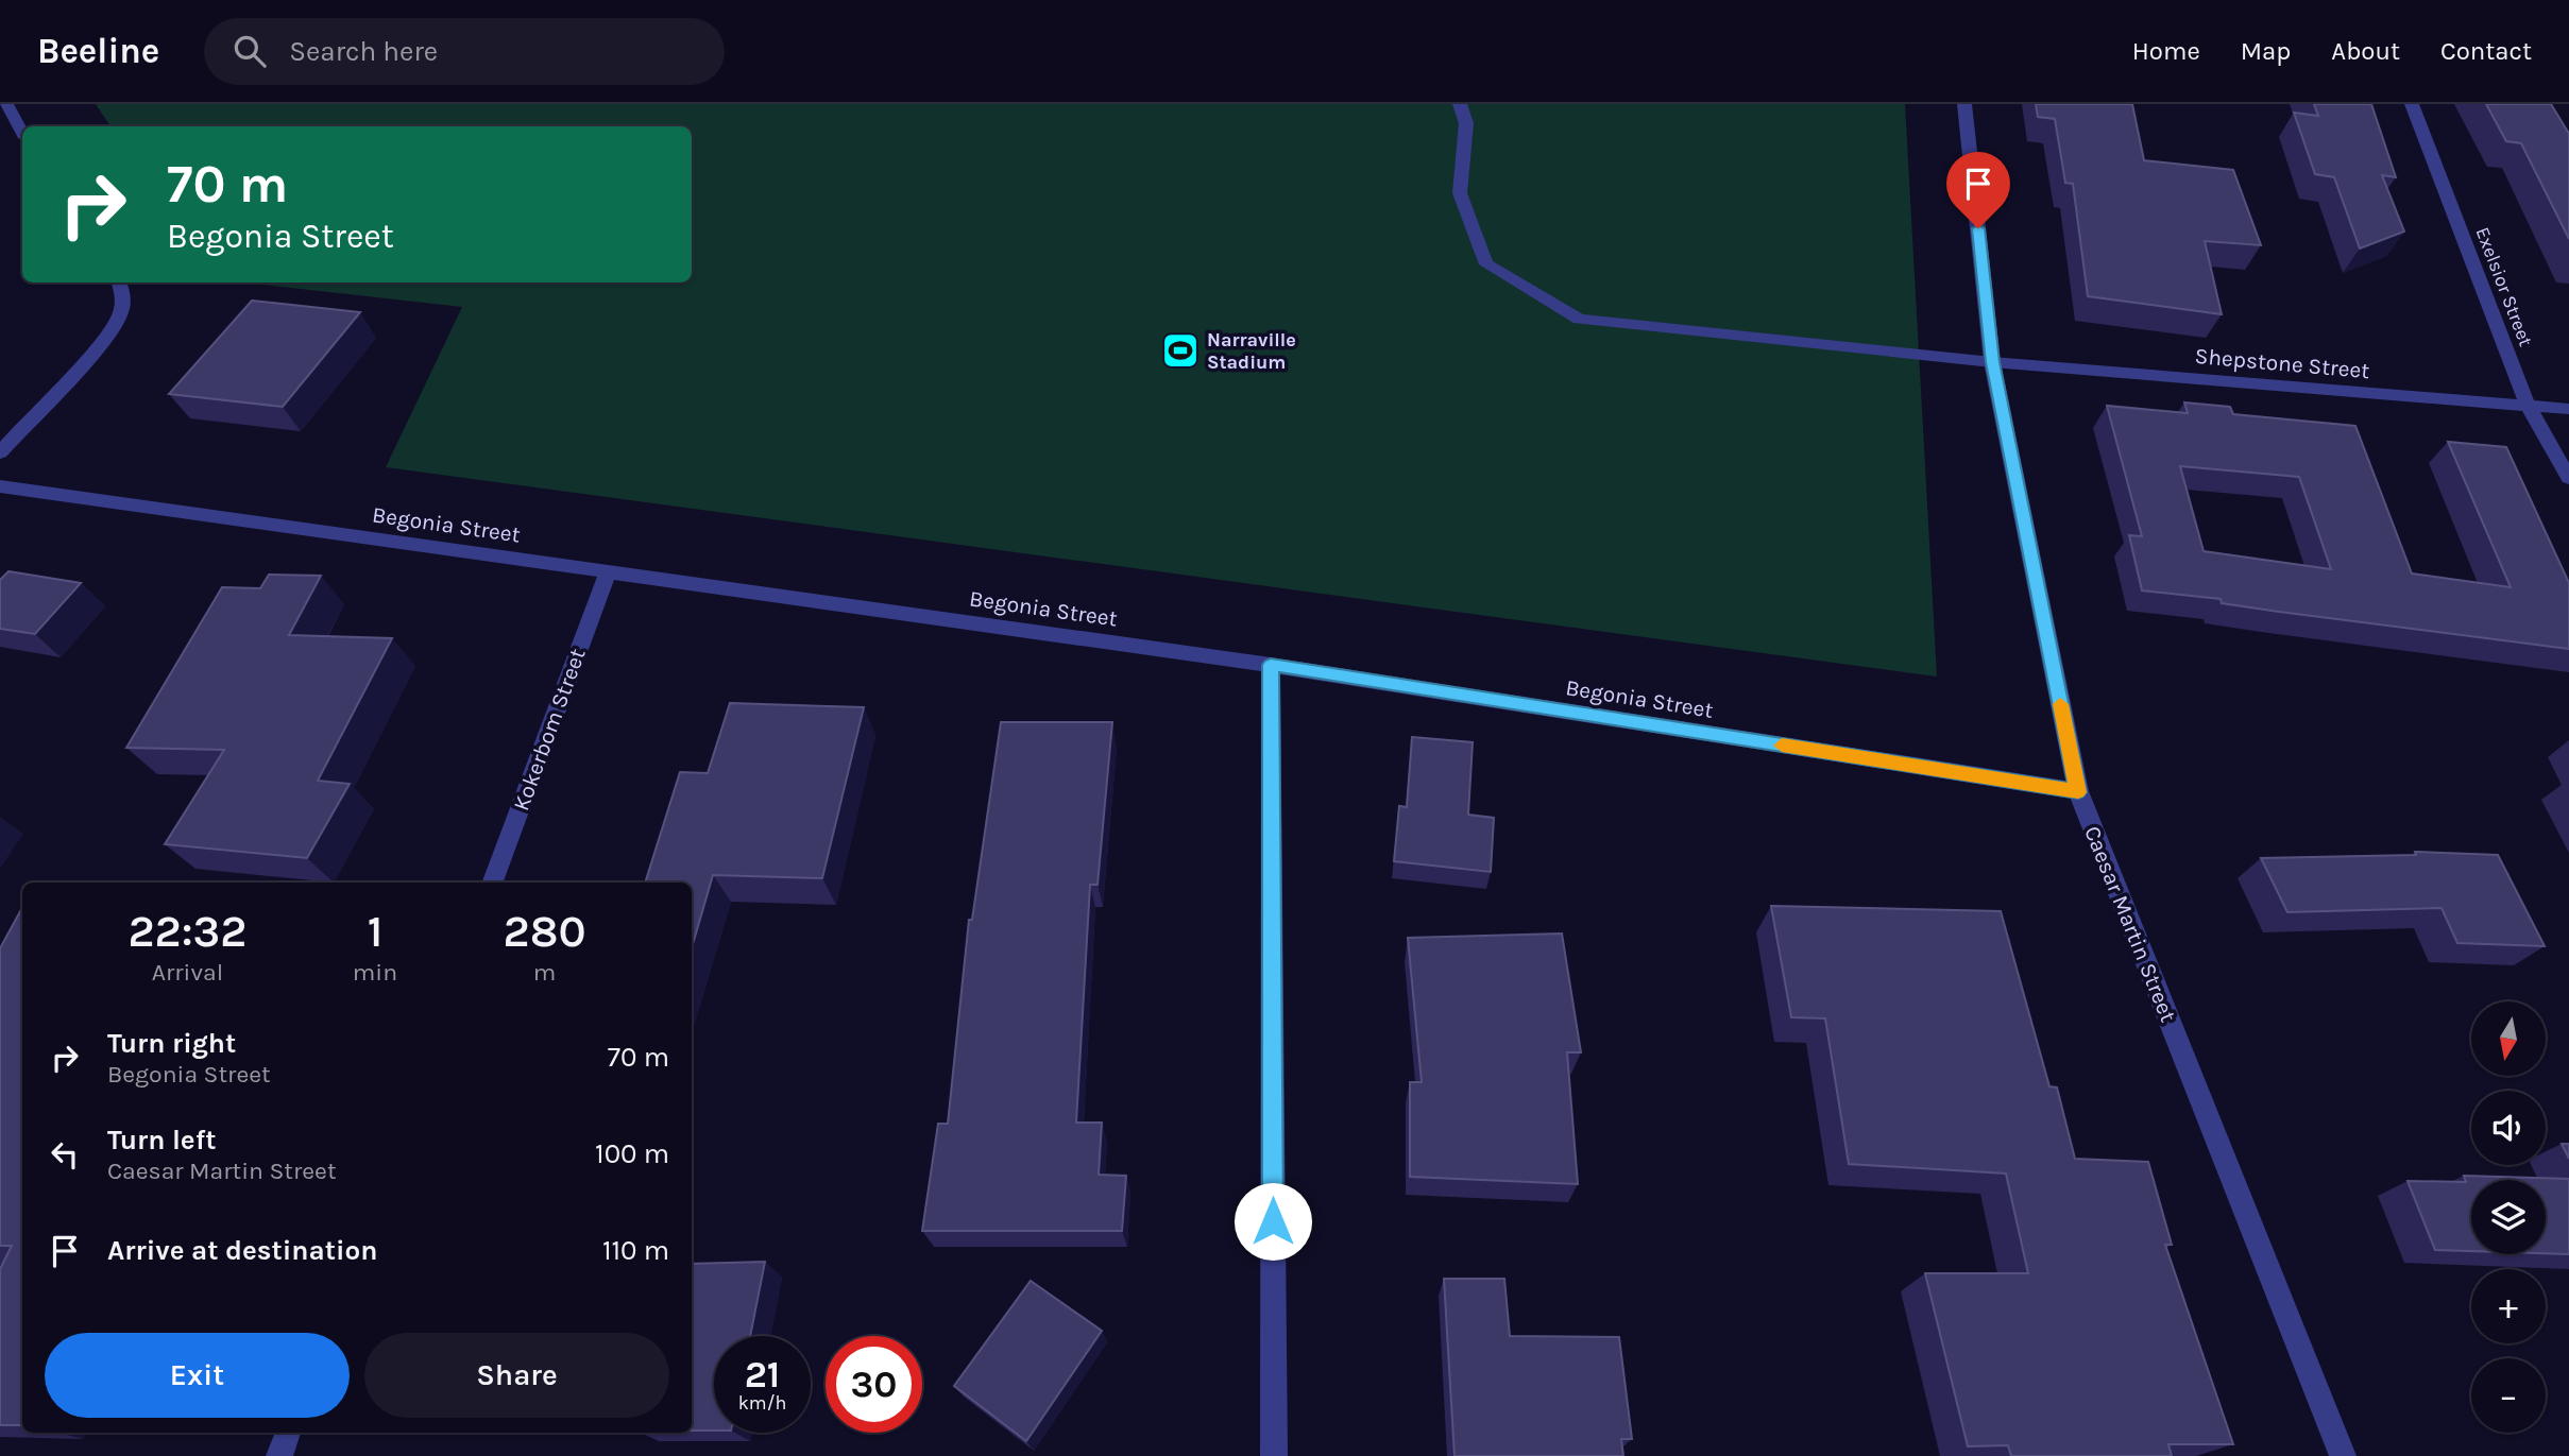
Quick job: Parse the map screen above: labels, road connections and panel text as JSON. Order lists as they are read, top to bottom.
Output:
{
  "streets": {
    "street": [
      "Exelsior Street",
      "Shepstone Street",
      "Begonia Street",
      "Kokerbom Street",
      "Caesar Martin Street"
    ]
  },
  "crossings": [
    ["Exelsior Street", "Shepstone Street"],
    ["Shepstone Street", "Caesar Martin Street"],
    ["Begonia Street", "Kokerbom Street"],
    ["Begonia Street", "Caesar Martin Street"]
  ],
  "places": {
    "sports": ["Narraville Stadium"]
  },
  "north": "bottom",
  "page": {
    "header": "Beeline",
    "search": "Search here",
    "nav": [
      "Home",
      "Map",
      "About",
      "Contact"
    ],
    "turn": ["70 m", "Begonia Street"],
    "eta": [
      "22:32",
      "Arrival",
      "1",
      "min",
      "280",
      "m"
    ],
    "map_buttons": ["+", "−"],
    "list": [
      {
        "name": "Turn right",
        "note": "Begonia Street",
        "value": "70 m"
      },
      {
        "name": "Turn left",
        "note": "Caesar Martin Street",
        "value": "100 m"
      },
      {
        "name": "Arrive at destination",
        "value": "110 m"
      }
    ],
    "buttons": ["Exit", "Share"],
    "speed": "21 km/h",
    "limit": "30"
  }
}
